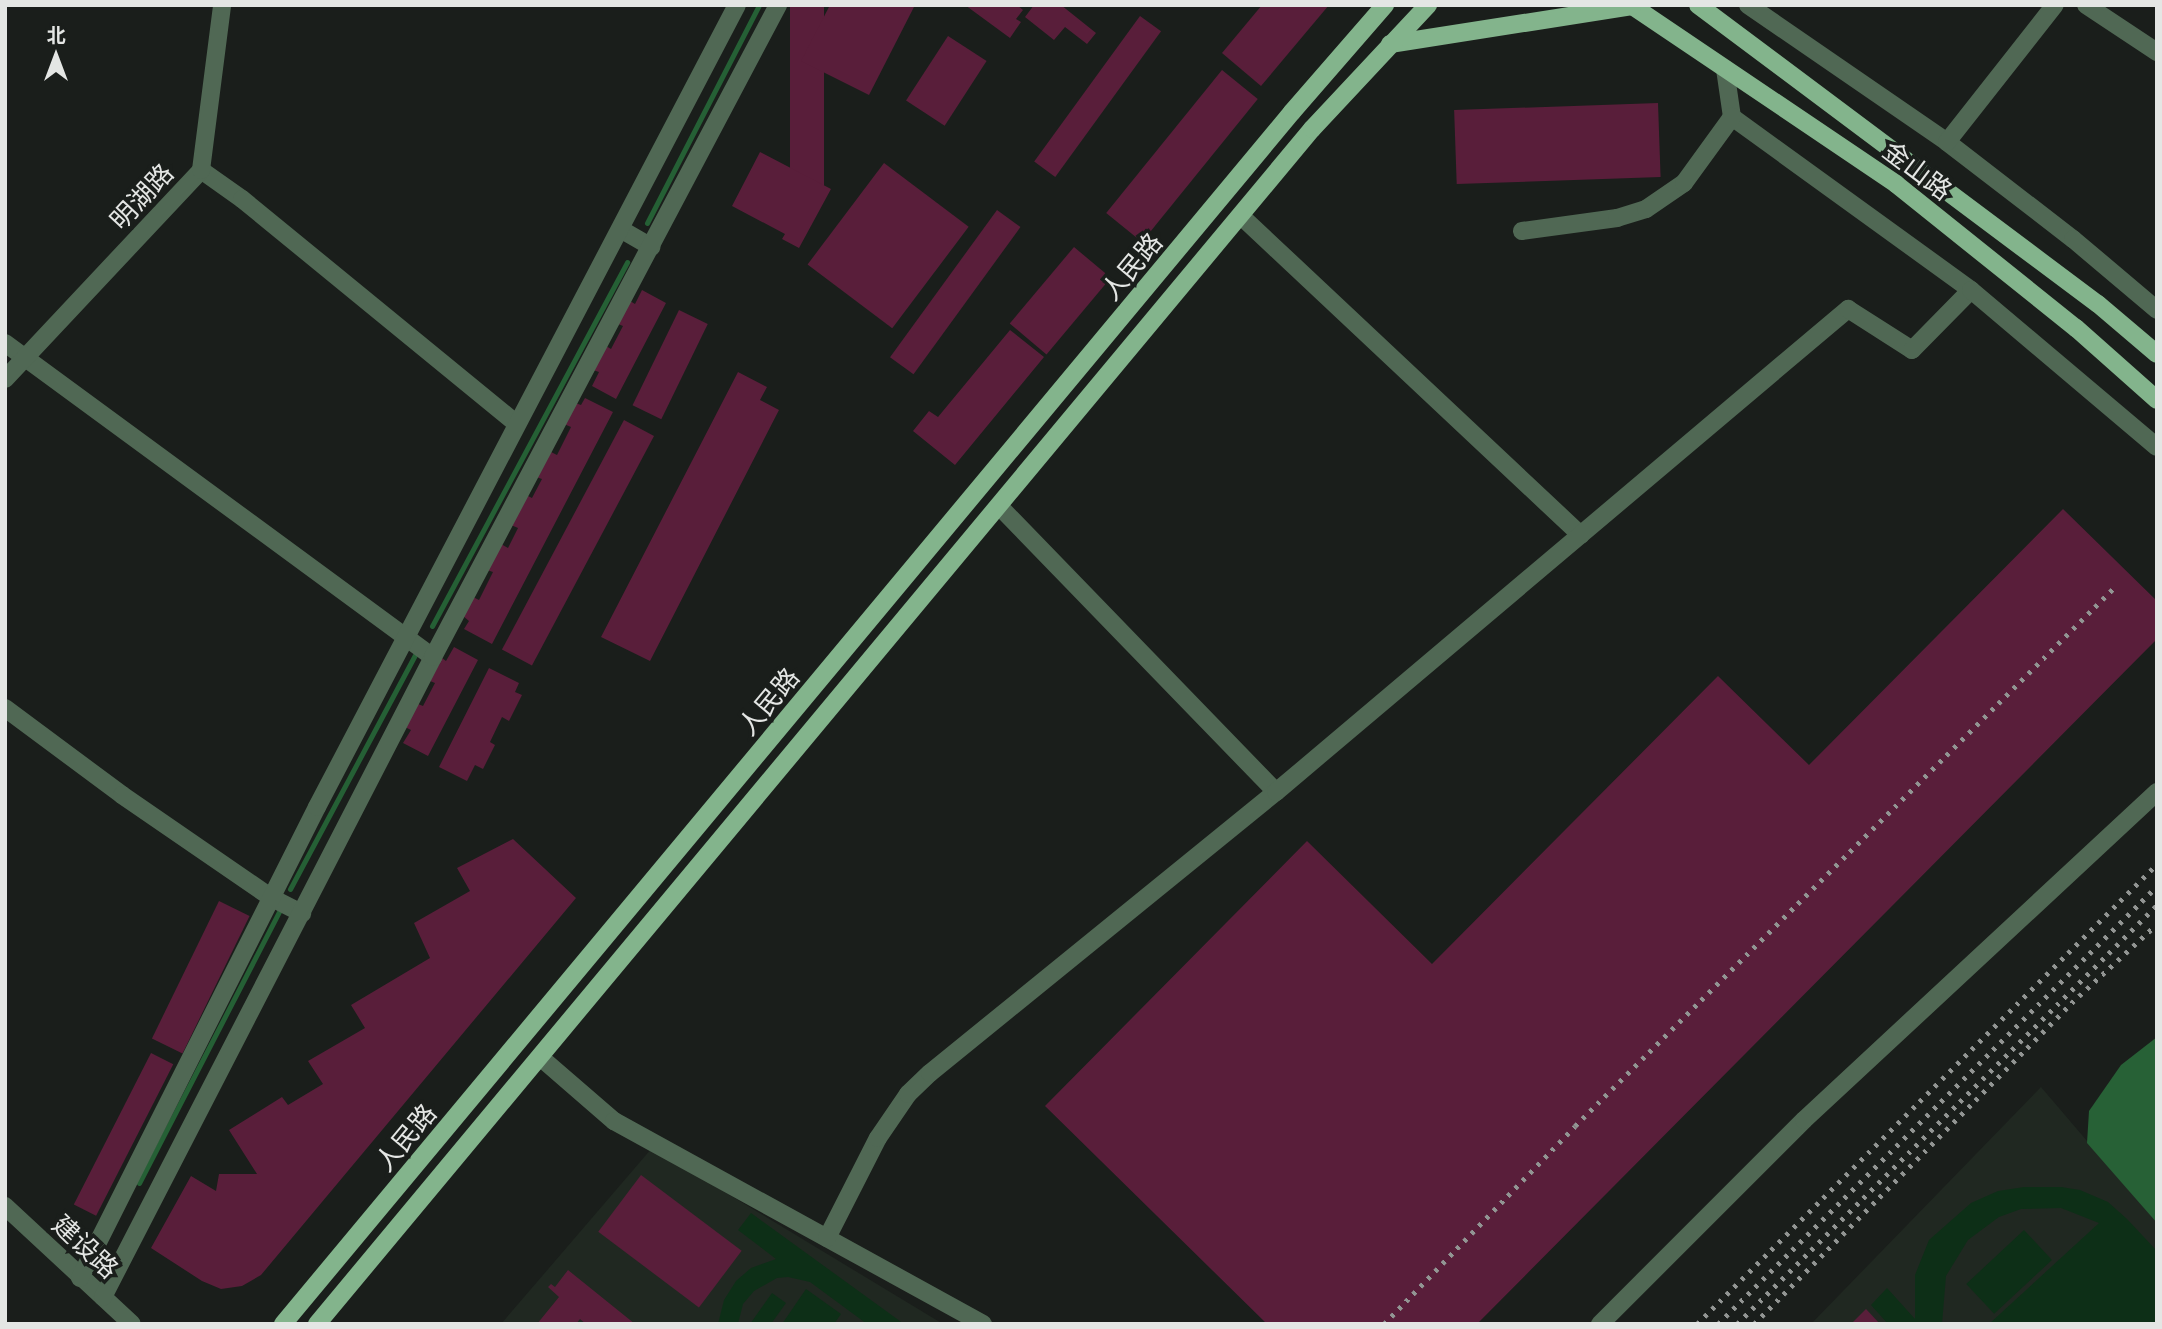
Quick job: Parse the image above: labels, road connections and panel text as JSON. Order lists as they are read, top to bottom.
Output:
{
  "streets": {
    "main road": ["金山路", "人民路"],
    "street": ["明湖路", "建设路"]
  },
  "north": "top"
}
